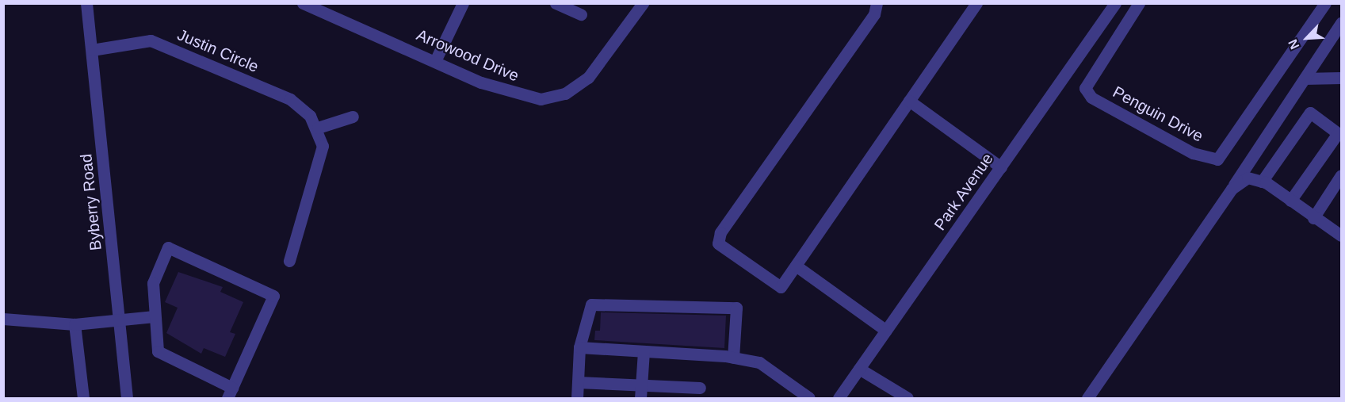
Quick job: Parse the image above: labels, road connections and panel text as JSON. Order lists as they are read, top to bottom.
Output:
{
  "streets": {
    "street": [
      "Justin Circle",
      "Arrowood Drive",
      "Penguin Drive",
      "Park Avenue",
      "Byberry Road"
    ]
  },
  "crossings": [
    ["Justin Circle", "Byberry Road"]
  ],
  "north": "bottom left"
}
